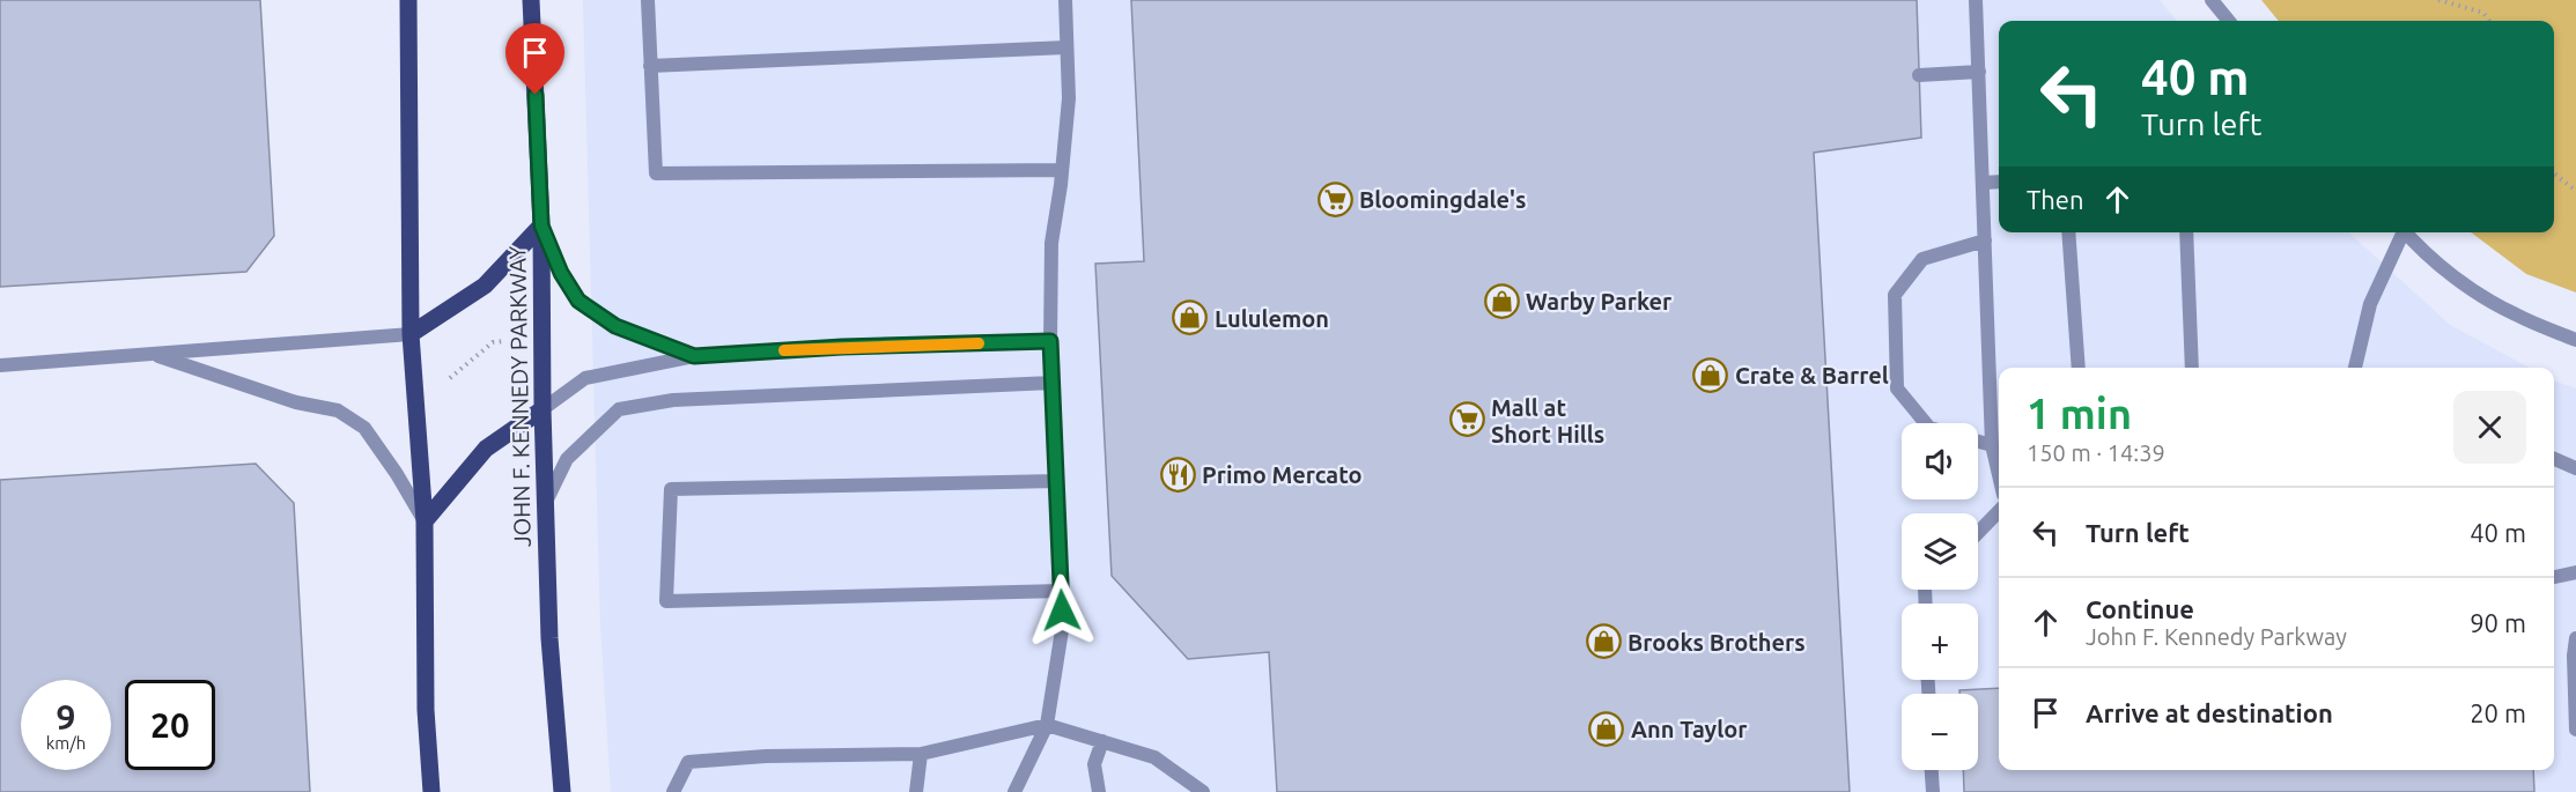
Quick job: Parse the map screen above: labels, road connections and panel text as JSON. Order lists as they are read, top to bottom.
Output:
{
  "streets": {
    "main road": ["JOHN F. KENNEDY PARKWAY"]
  },
  "places": {
    "supermarket": ["Bloomingdale's", "Mall at Short Hills"],
    "shop": [
      "Warby Parker",
      "Lululemon",
      "Crate & Barrel",
      "Brooks Brothers",
      "Ann Taylor"
    ],
    "restaurant": ["Primo Mercato"]
  },
  "page": {
    "turn": ["40 m", "Turn left"],
    "then": "Then",
    "heading": ["1 min", "150 m · 14:39"],
    "map_buttons": ["+", "−"],
    "list": [
      {
        "name": "Turn left",
        "value": "40 m"
      },
      {
        "name": "Continue",
        "note": "John F. Kennedy Parkway",
        "value": "90 m"
      },
      {
        "name": "Arrive at destination",
        "value": "20 m"
      }
    ],
    "speed": "9 km/h",
    "limit": "20"
  }
}
